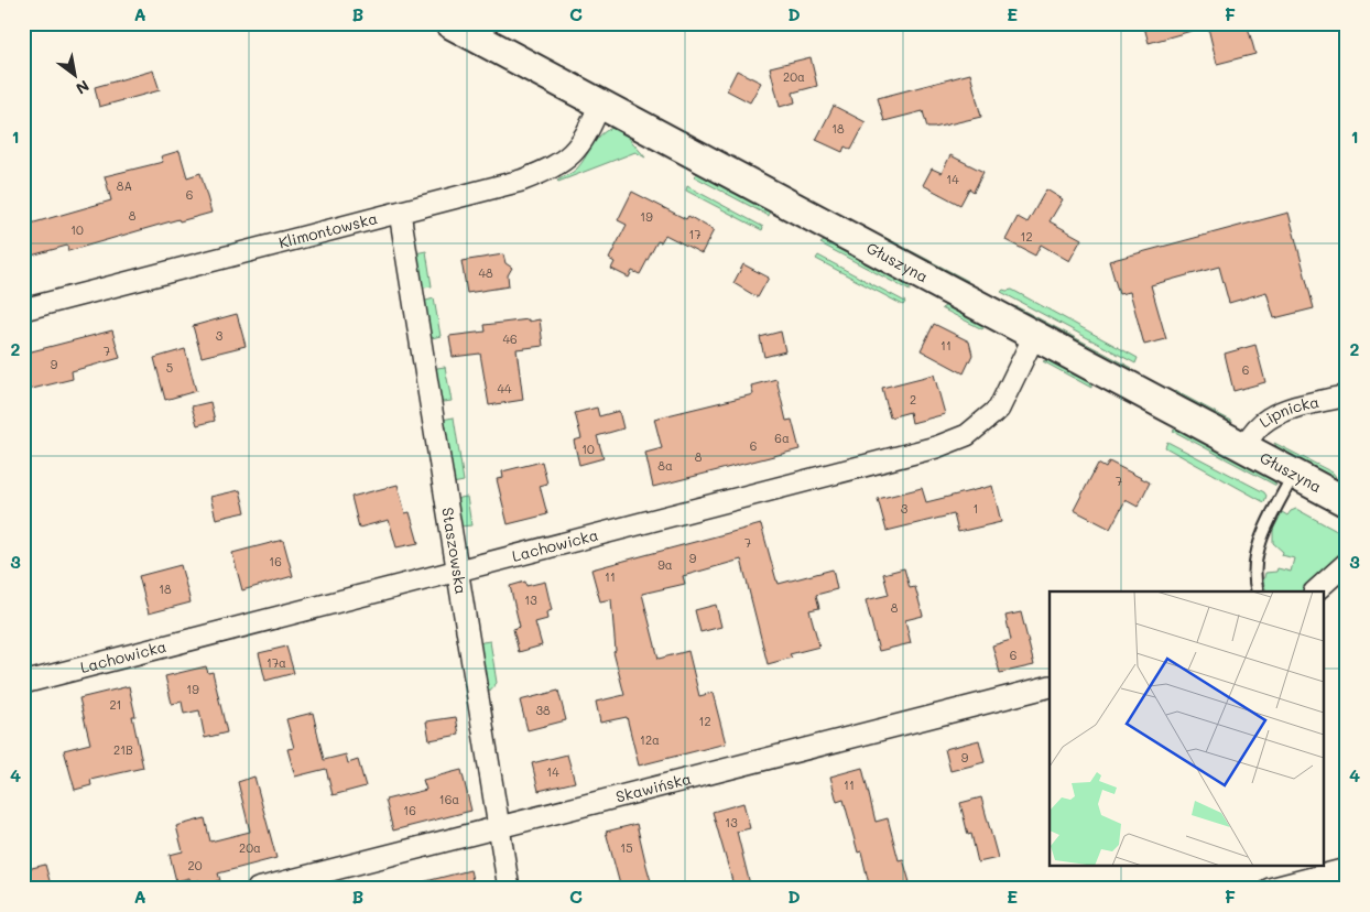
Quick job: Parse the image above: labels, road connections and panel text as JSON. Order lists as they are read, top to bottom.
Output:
{
  "streets": {
    "street": [
      "Klimontowska",
      "Głuszyna",
      "Lipnicka",
      "Lachowicka",
      "Staszowska",
      "Skawińska"
    ]
  },
  "crossings": [
    ["Klimontowska", "Głuszyna"],
    ["Klimontowska", "Staszowska"],
    ["Głuszyna", "Lipnicka"],
    ["Głuszyna", "Lachowicka"],
    ["Lachowicka", "Staszowska"],
    ["Staszowska", "Skawińska"]
  ],
  "house_numbers": [
    "20a",
    "18",
    "14",
    "8A",
    "6",
    "8",
    "19",
    "10",
    "17",
    "12",
    "48",
    "3",
    "46",
    "11",
    "7",
    "9",
    "5",
    "6",
    "44",
    "2",
    "6a",
    "6",
    "10",
    "8",
    "8a",
    "7",
    "3",
    "1",
    "7",
    "9",
    "16",
    "9a",
    "11",
    "18",
    "13",
    "8",
    "6",
    "17a",
    "19",
    "21",
    "38",
    "12",
    "12a",
    "21B",
    "9",
    "14",
    "11",
    "16a",
    "16",
    "13",
    "20a",
    "15",
    "20"
  ],
  "north": "bottom right",
  "grid": {
    "columns": [
      "A",
      "B",
      "C",
      "D",
      "E",
      "F"
    ],
    "rows": [
      "1",
      "2",
      "3",
      "4"
    ]
  }
}
